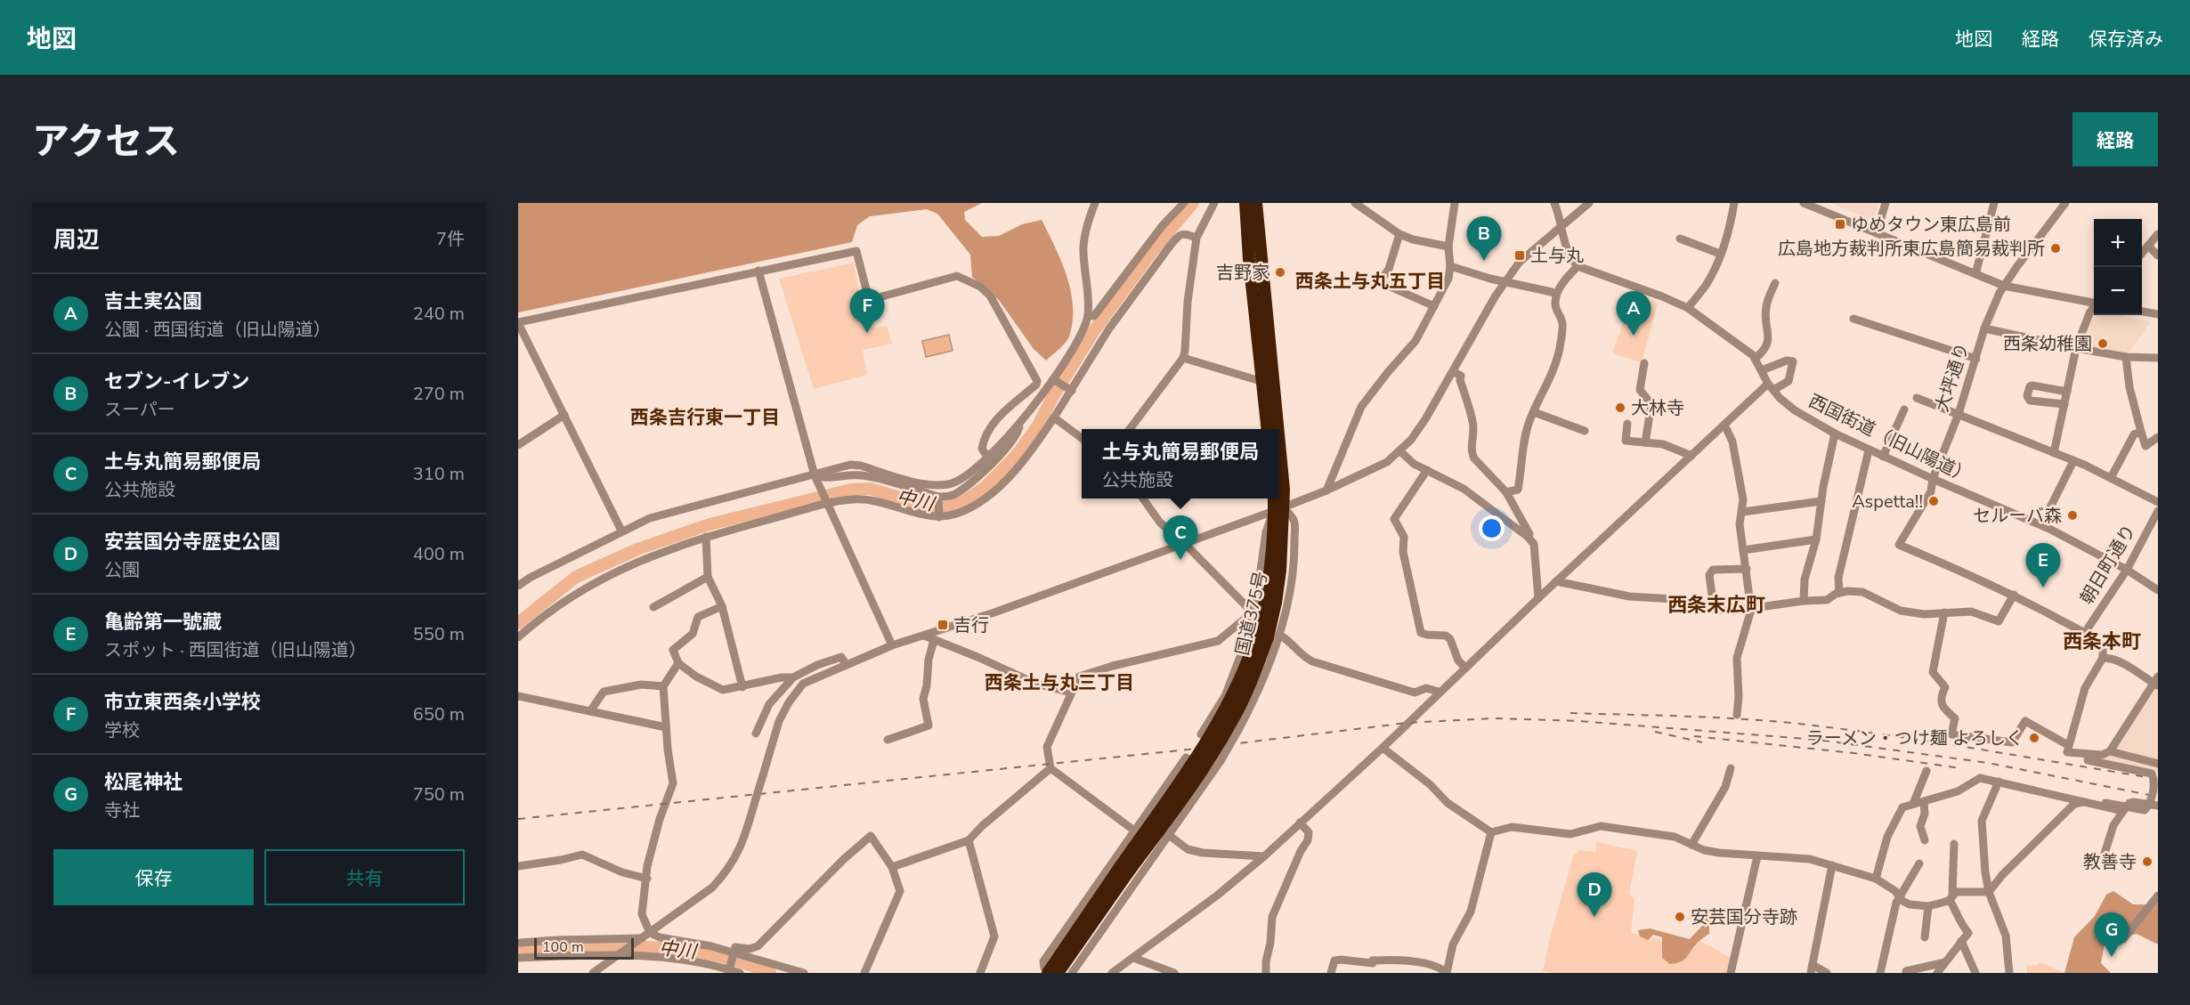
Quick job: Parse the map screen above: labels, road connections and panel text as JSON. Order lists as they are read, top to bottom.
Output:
{
  "streets": {
    "highway": ["国道375号"],
    "street": ["大坪通り", "西国街道（旧山陽道）", "朝日町通り"]
  },
  "crossings": [
    ["大坪通り", "西国街道（旧山陽道）"],
    ["西国街道（旧山陽道）", "朝日町通り"]
  ],
  "districts": [
    "西条土与丸五丁目",
    "西条吉行東一丁目",
    "西条末広町",
    "西条本町",
    "西条土与丸三丁目"
  ],
  "water": ["中川"],
  "places": {
    "transit": ["ゆめタウン東広島前", "土与丸", "吉行"],
    "other": [
      "広島地方裁判所東広島簡易裁判所",
      "吉野家",
      "西条幼稚園",
      "大林寺",
      "Aspetta!!",
      "セルーバ森",
      "ラーメン・つけ麺 よろしく",
      "教善寺",
      "安芸国分寺跡"
    ]
  },
  "scale_bar": "100 m",
  "page": {
    "header": "地図",
    "nav": ["地図", "経路", "保存済み"],
    "title": "アクセス",
    "buttons": [
      "経路",
      ["保存", "共有"]
    ],
    "heading": ["周辺", "7件"],
    "pins": [
      "B",
      "F",
      "A",
      "C",
      "E",
      "D",
      "G"
    ],
    "map_buttons": ["+", "−"],
    "list": [
      {
        "mark": "A",
        "name": "吉土実公園",
        "note": "公園 · 西国街道（旧山陽道）",
        "value": "240 m"
      },
      {
        "mark": "B",
        "name": "セブン-イレブン",
        "note": "スーパー",
        "value": "270 m"
      },
      {
        "mark": "C",
        "name": "土与丸簡易郵便局",
        "note": "公共施設",
        "value": "310 m"
      },
      {
        "mark": "D",
        "name": "安芸国分寺歴史公園",
        "note": "公園",
        "value": "400 m"
      },
      {
        "mark": "E",
        "name": "亀齢第一號藏",
        "note": "スポット · 西国街道（旧山陽道）",
        "value": "550 m"
      },
      {
        "mark": "F",
        "name": "市立東西条小学校",
        "note": "学校",
        "value": "650 m"
      },
      {
        "mark": "G",
        "name": "松尾神社",
        "note": "寺社",
        "value": "750 m"
      }
    ],
    "popup": ["土与丸簡易郵便局", "公共施設"],
    "scale": "100 m"
  }
}
